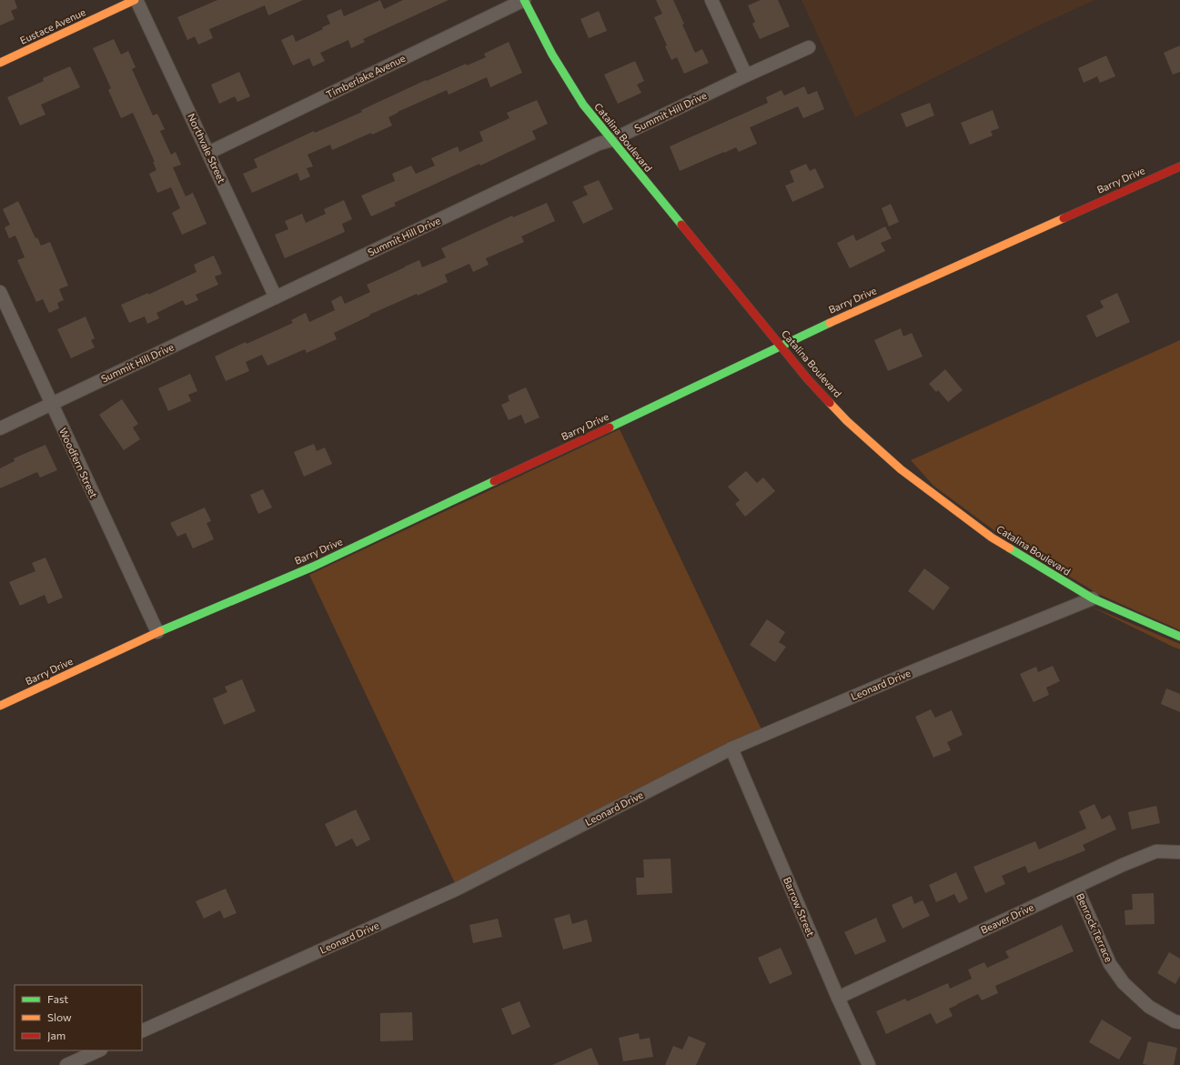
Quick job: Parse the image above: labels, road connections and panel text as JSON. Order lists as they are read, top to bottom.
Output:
{
  "streets": {
    "street": [
      "Eustace Avenue",
      "Timberlake Avenue",
      "Summit Hill Drive",
      "Catalina Boulevard",
      "Northvale Street",
      "Barry Drive",
      "Woodfern Street",
      "Leonard Drive",
      "Barrow Street",
      "Beaver Drive",
      "Benrock Terrace"
    ]
  },
  "crossings": [
    ["Eustace Avenue", "Northvale Street"],
    ["Timberlake Avenue", "Catalina Boulevard"],
    ["Timberlake Avenue", "Northvale Street"],
    ["Summit Hill Drive", "Catalina Boulevard"],
    ["Summit Hill Drive", "Northvale Street"],
    ["Summit Hill Drive", "Woodfern Street"],
    ["Catalina Boulevard", "Barry Drive"],
    ["Catalina Boulevard", "Leonard Drive"],
    ["Barry Drive", "Woodfern Street"],
    ["Leonard Drive", "Barrow Street"],
    ["Barrow Street", "Beaver Drive"],
    ["Beaver Drive", "Benrock Terrace"]
  ],
  "legend": ["Fast", "Slow", "Jam"]
}
